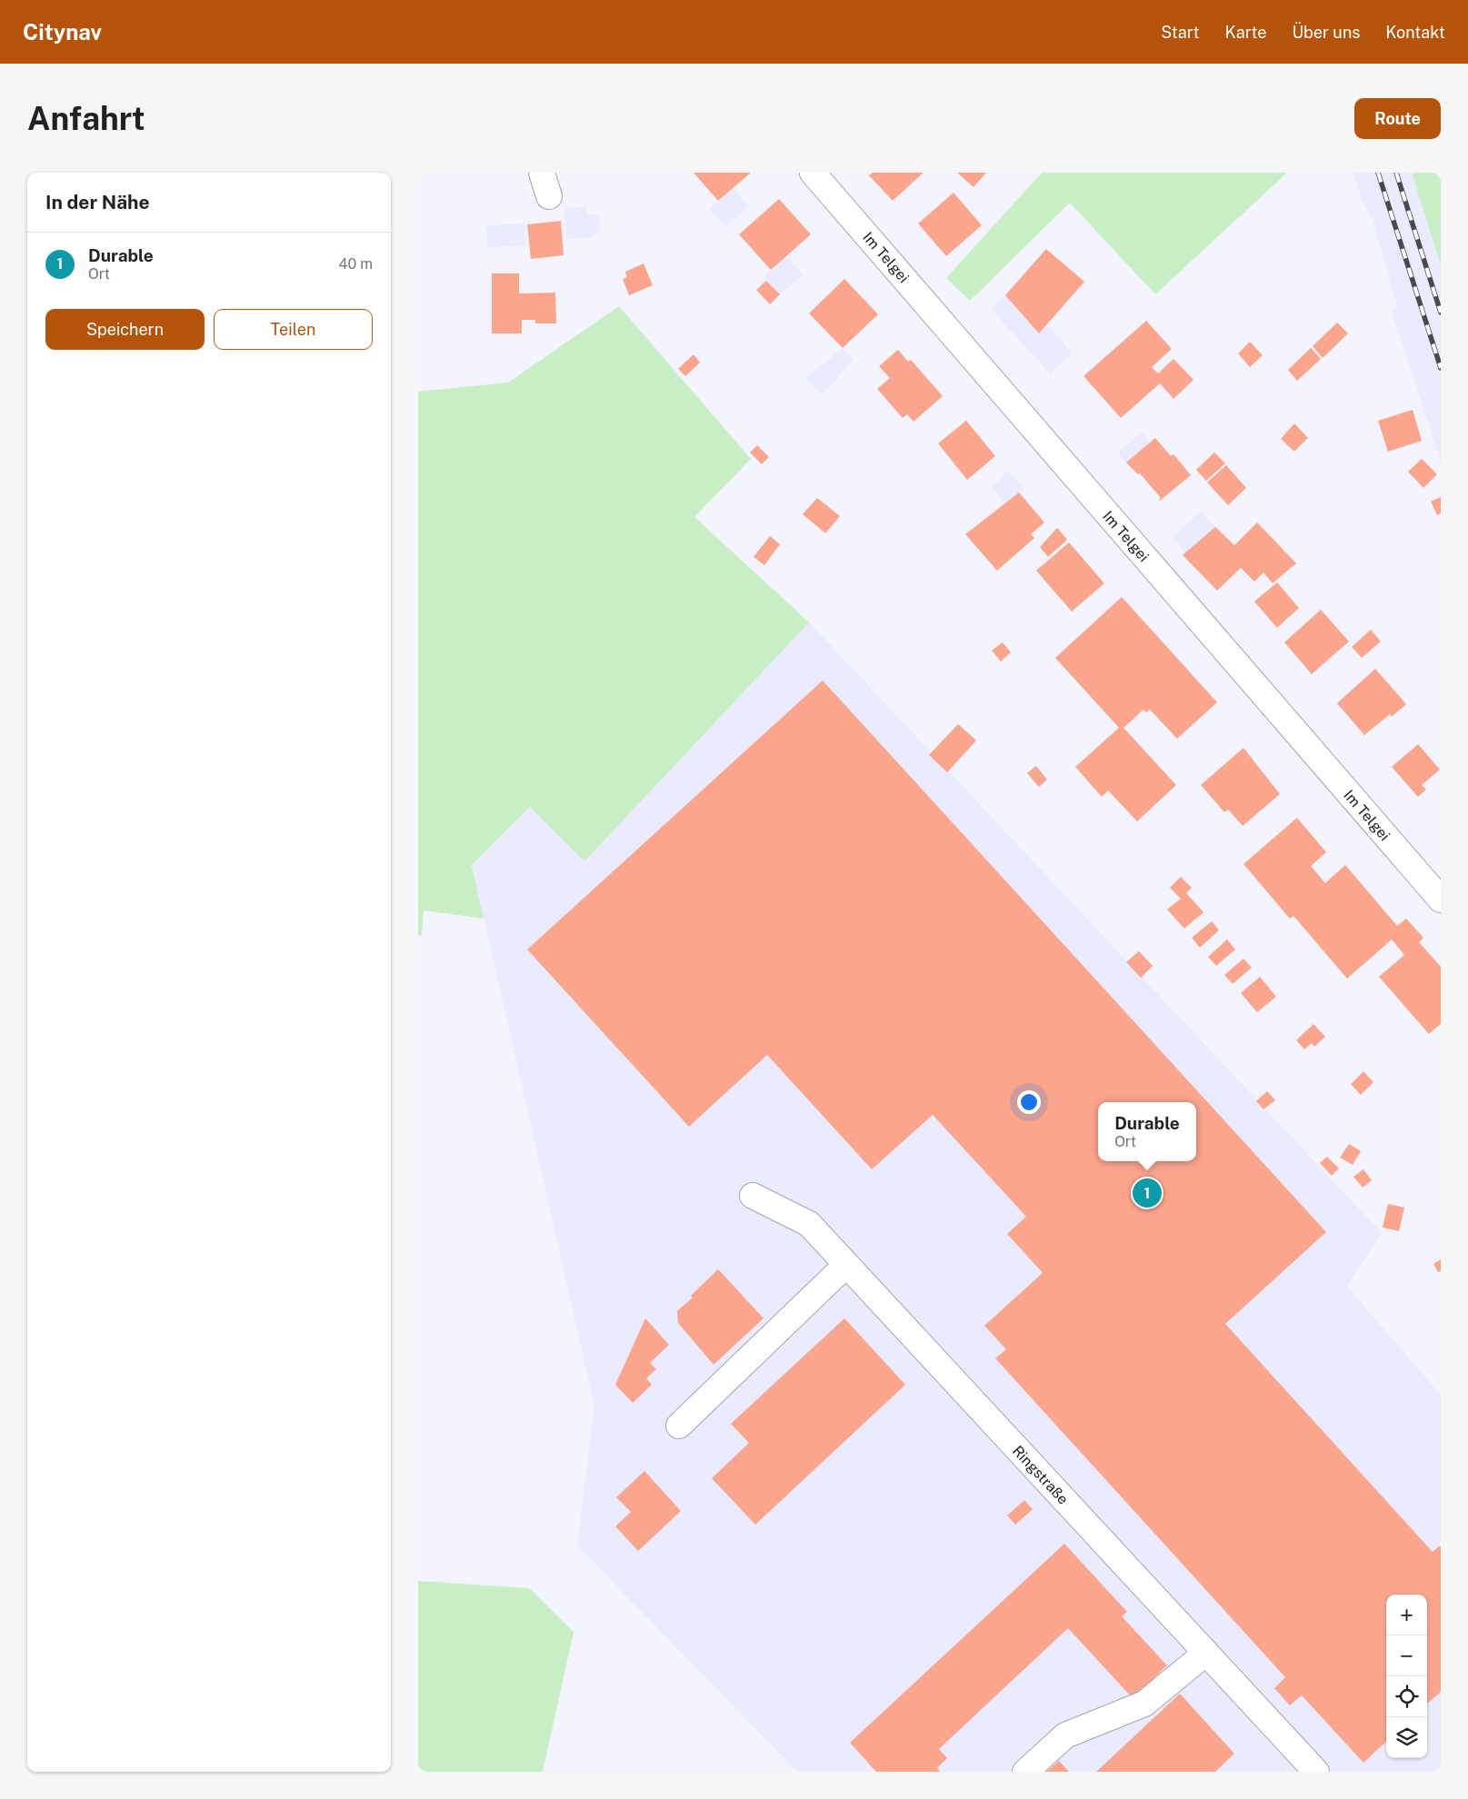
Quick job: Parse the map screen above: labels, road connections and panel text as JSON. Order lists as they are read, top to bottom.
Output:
{
  "streets": {
    "street": ["Im Telgei", "Ringstraße"]
  },
  "page": {
    "header": "Citynav",
    "nav": [
      "Start",
      "Karte",
      "Über uns",
      "Kontakt"
    ],
    "buttons": [
      "Route",
      ["Speichern", "Teilen"]
    ],
    "title": "Anfahrt",
    "heading": "In der Nähe",
    "list": [
      {
        "mark": "1",
        "name": "Durable",
        "note": "Ort",
        "value": "40 m"
      }
    ],
    "popup": ["Durable", "Ort"],
    "pins": "1",
    "map_buttons": ["+", "−"]
  }
}
